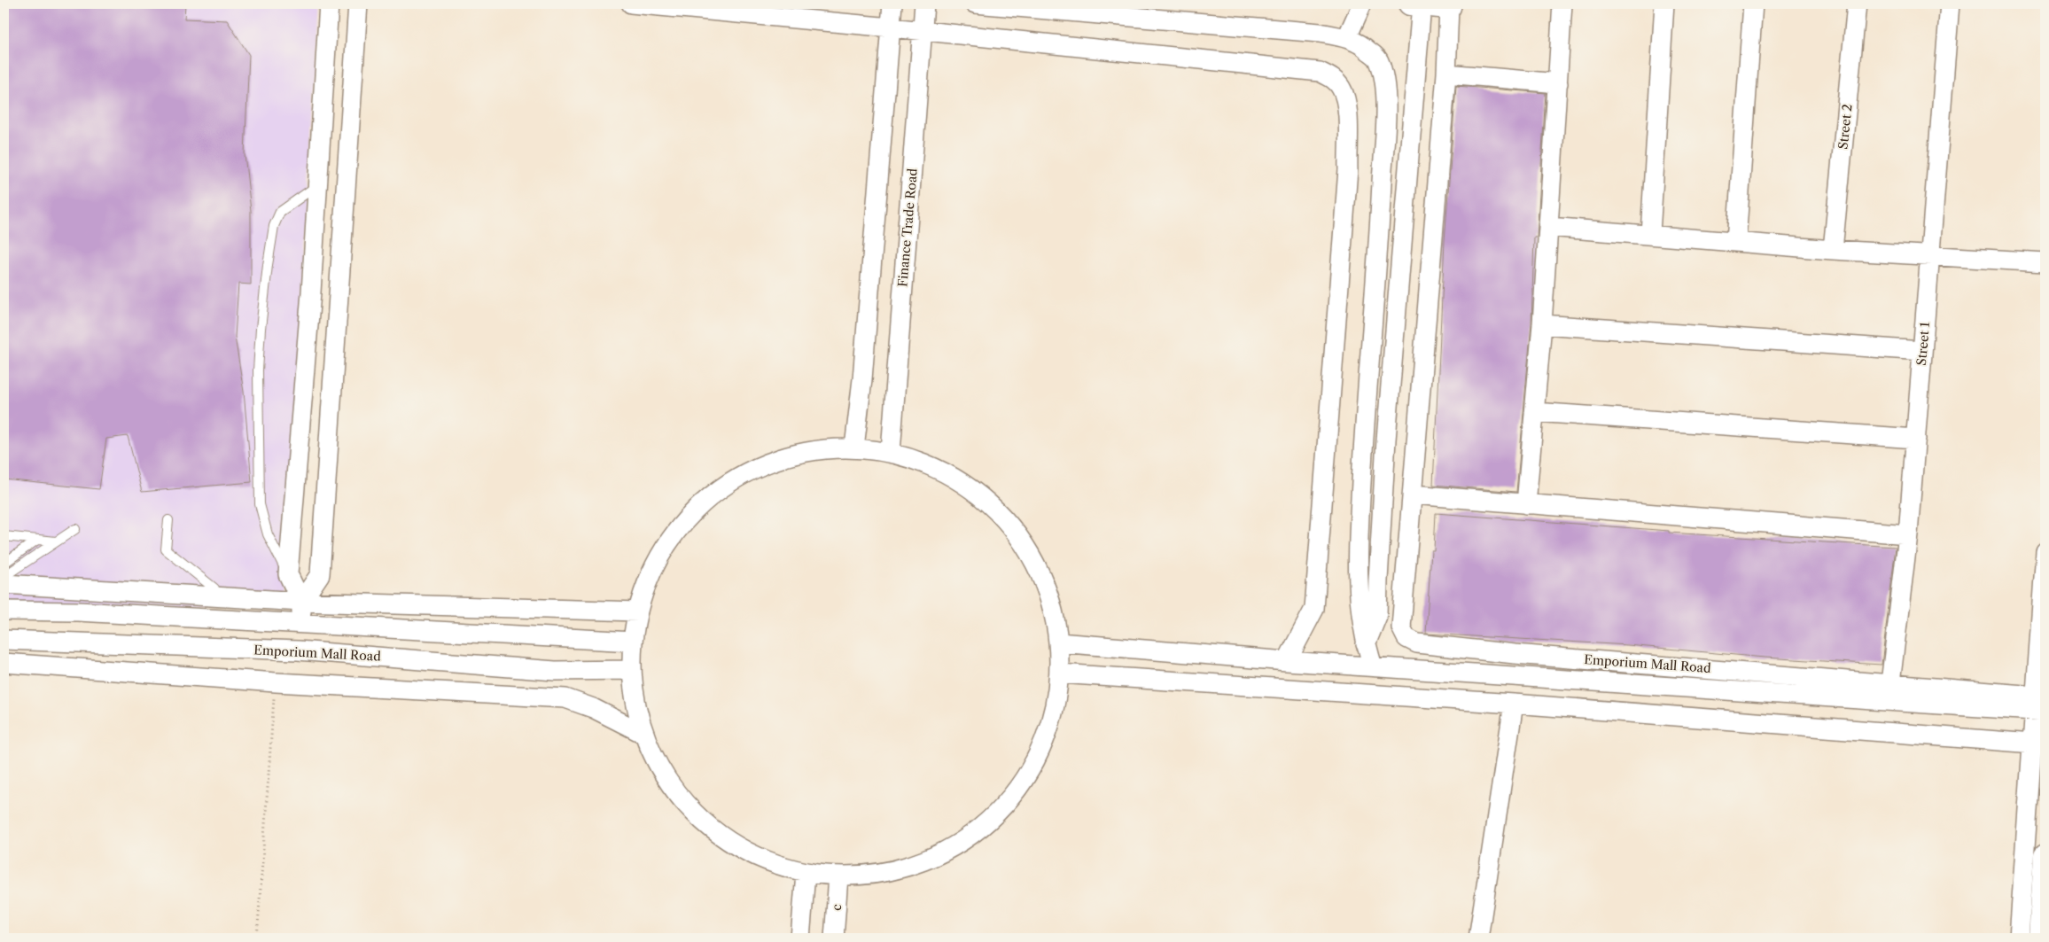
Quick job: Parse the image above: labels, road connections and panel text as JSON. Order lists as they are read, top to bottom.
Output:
{
  "streets": {
    "street": [
      "Street 2",
      "Finance Trade Road",
      "Street 1",
      "Emporium Mall Road",
      "c"
    ]
  },
  "crossings": [
    ["Street 1", "Emporium Mall Road"]
  ]
}
